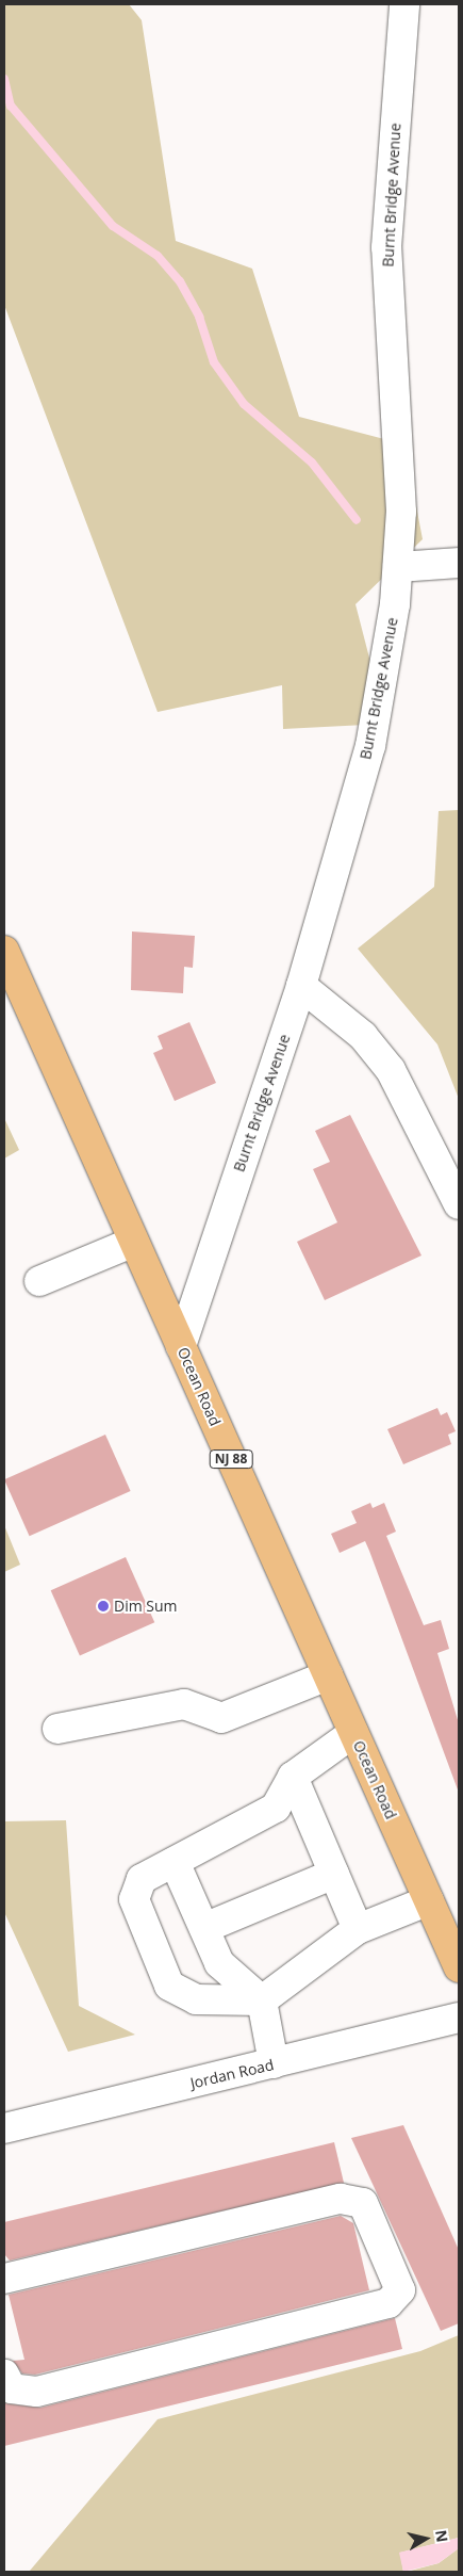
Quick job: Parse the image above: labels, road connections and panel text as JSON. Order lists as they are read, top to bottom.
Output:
{
  "streets": {
    "main road": ["Ocean Road", "NJ 88"],
    "street": ["Burnt Bridge Avenue", "Jordan Road"]
  },
  "crossings": [
    ["Burnt Bridge Avenue", "Ocean Road"]
  ],
  "places": ["Dim Sum"],
  "north": "right"
}
